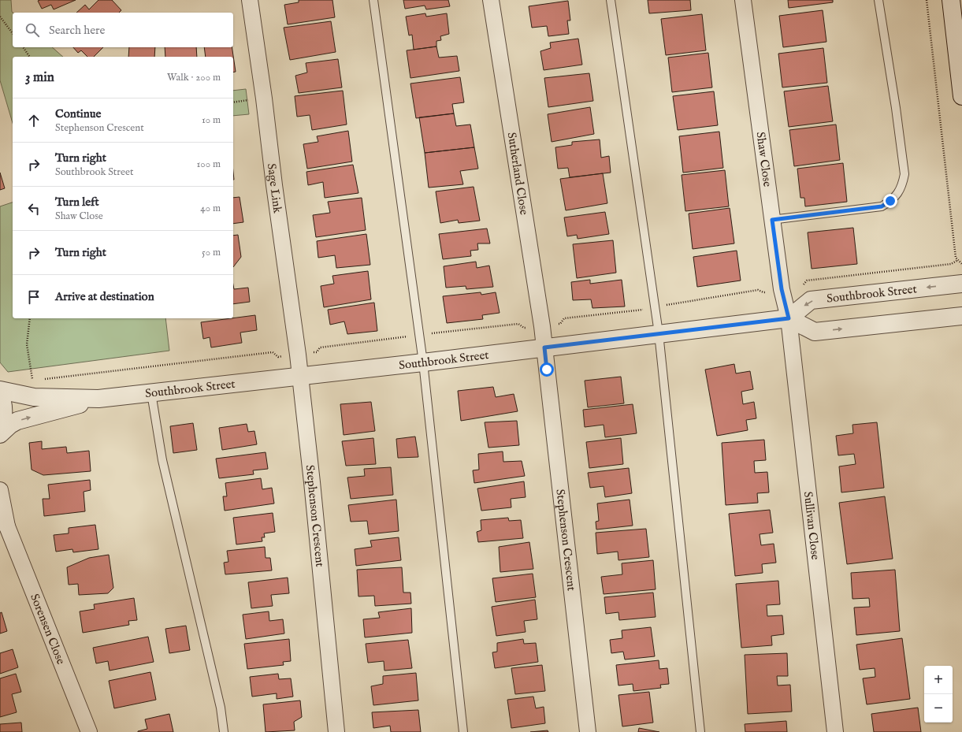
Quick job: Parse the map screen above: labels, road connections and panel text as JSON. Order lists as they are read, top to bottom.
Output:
{
  "streets": {
    "street": [
      "Shaw Close",
      "Sutherland Close",
      "Sage Link",
      "Southbrook Street",
      "Stephenson Crescent",
      "Sullivan Close",
      "Sorensen Close"
    ]
  },
  "crossings": [
    ["Shaw Close", "Southbrook Street"],
    ["Shaw Close", "Sullivan Close"],
    ["Sutherland Close", "Southbrook Street"],
    ["Sutherland Close", "Stephenson Crescent"],
    ["Sage Link", "Southbrook Street"],
    ["Sage Link", "Stephenson Crescent"],
    ["Southbrook Street", "Stephenson Crescent"],
    ["Southbrook Street", "Sullivan Close"]
  ],
  "page": {
    "search": "Search here",
    "heading": ["3 min", "Walk · 200 m"],
    "list": [
      ["Continue", "Stephenson Crescent", "10 m"],
      ["Turn right", "Southbrook Street", "100 m"],
      ["Turn left", "Shaw Close", "40 m"],
      ["Turn right", "50 m"],
      "Arrive at destination"
    ],
    "map_buttons": ["+", "−"]
  }
}
